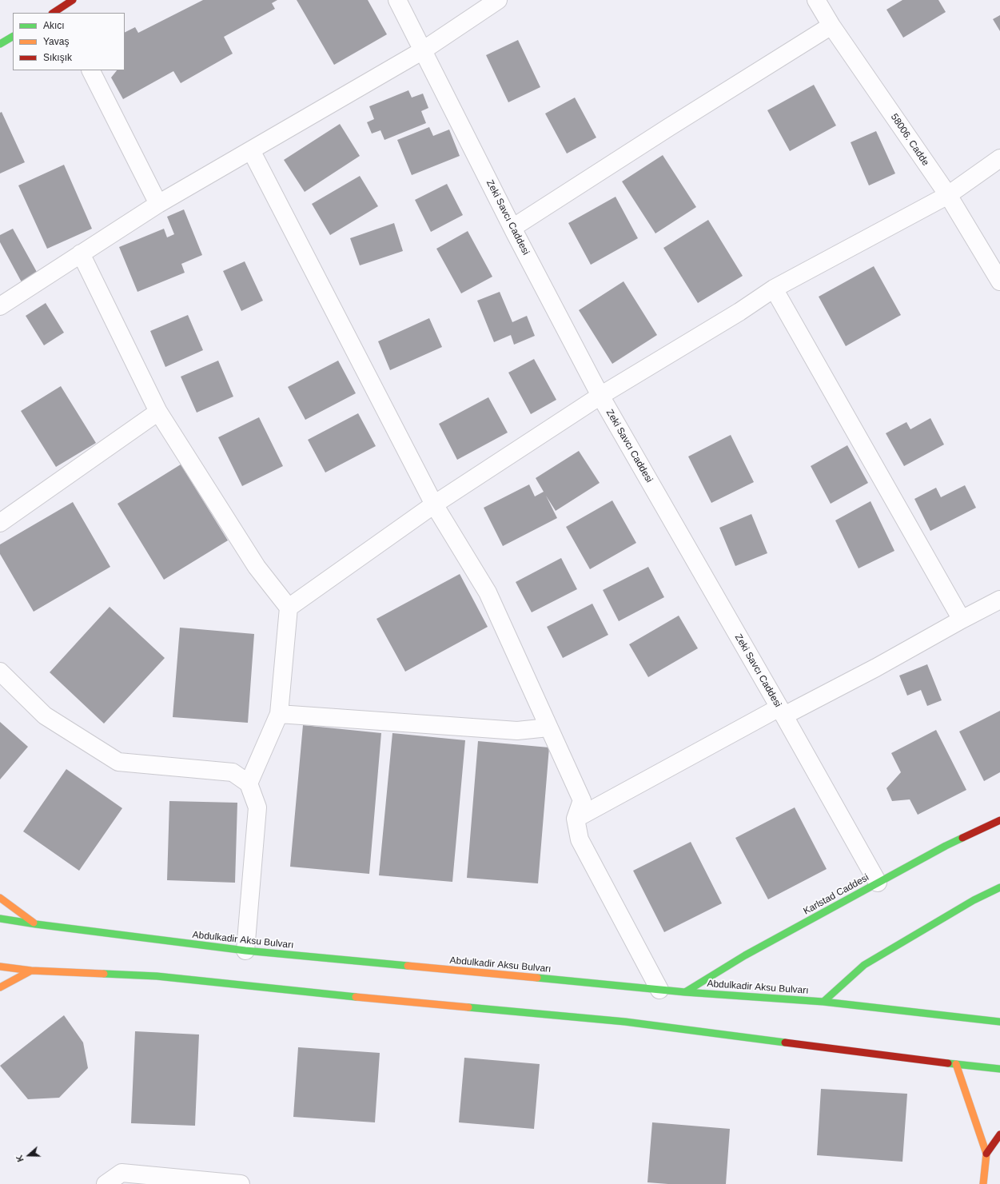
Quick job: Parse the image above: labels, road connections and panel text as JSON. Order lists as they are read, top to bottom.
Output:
{
  "streets": {
    "main road": ["Karlstad Caddesi", "Abdulkadir Aksu Bulvarı"],
    "street": ["58006. Cadde", "Zeki Savcı Caddesi"]
  },
  "crossings": [
    ["Zeki Savcı Caddesi", "Karlstad Caddesi"],
    ["Karlstad Caddesi", "Abdulkadir Aksu Bulvarı"]
  ],
  "legend": ["Akıcı", "Yavaş", "Sıkışık"],
  "north": "left"
}
